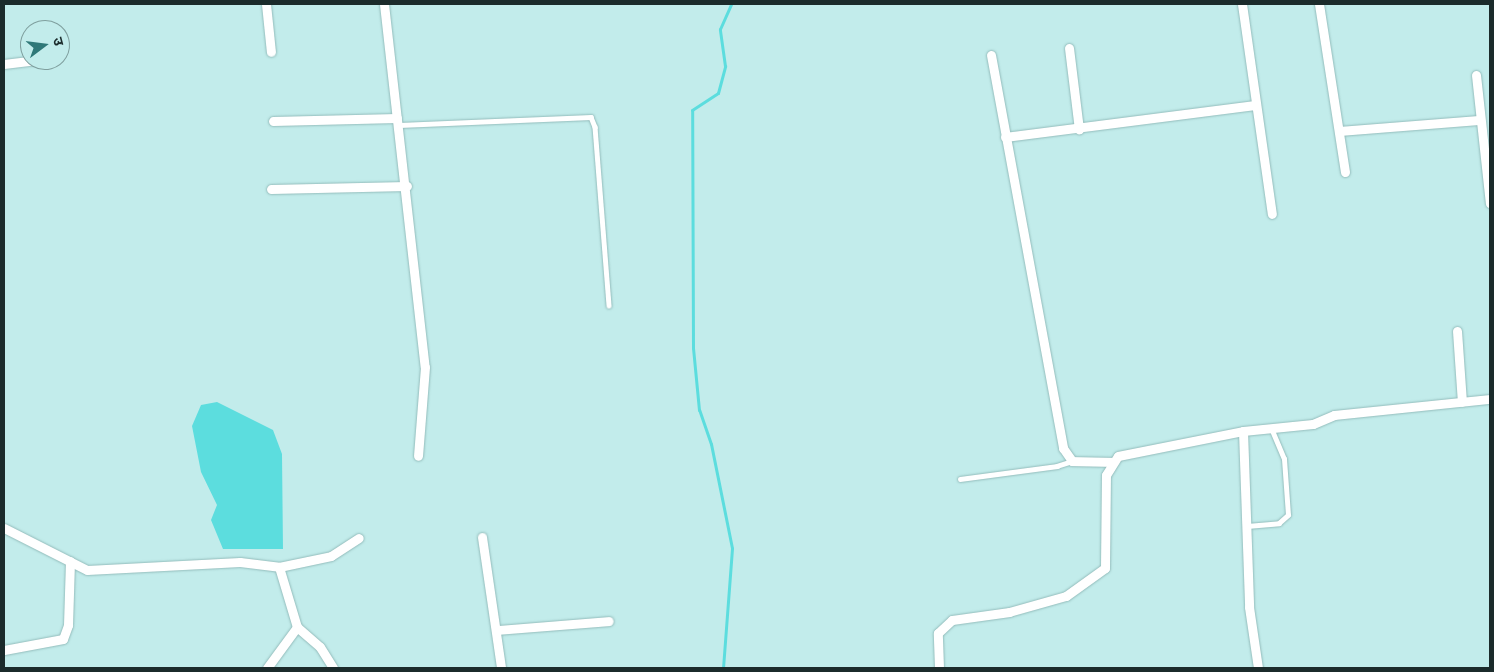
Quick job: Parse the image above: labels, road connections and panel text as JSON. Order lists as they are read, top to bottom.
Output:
{
  "north": "right"
}
